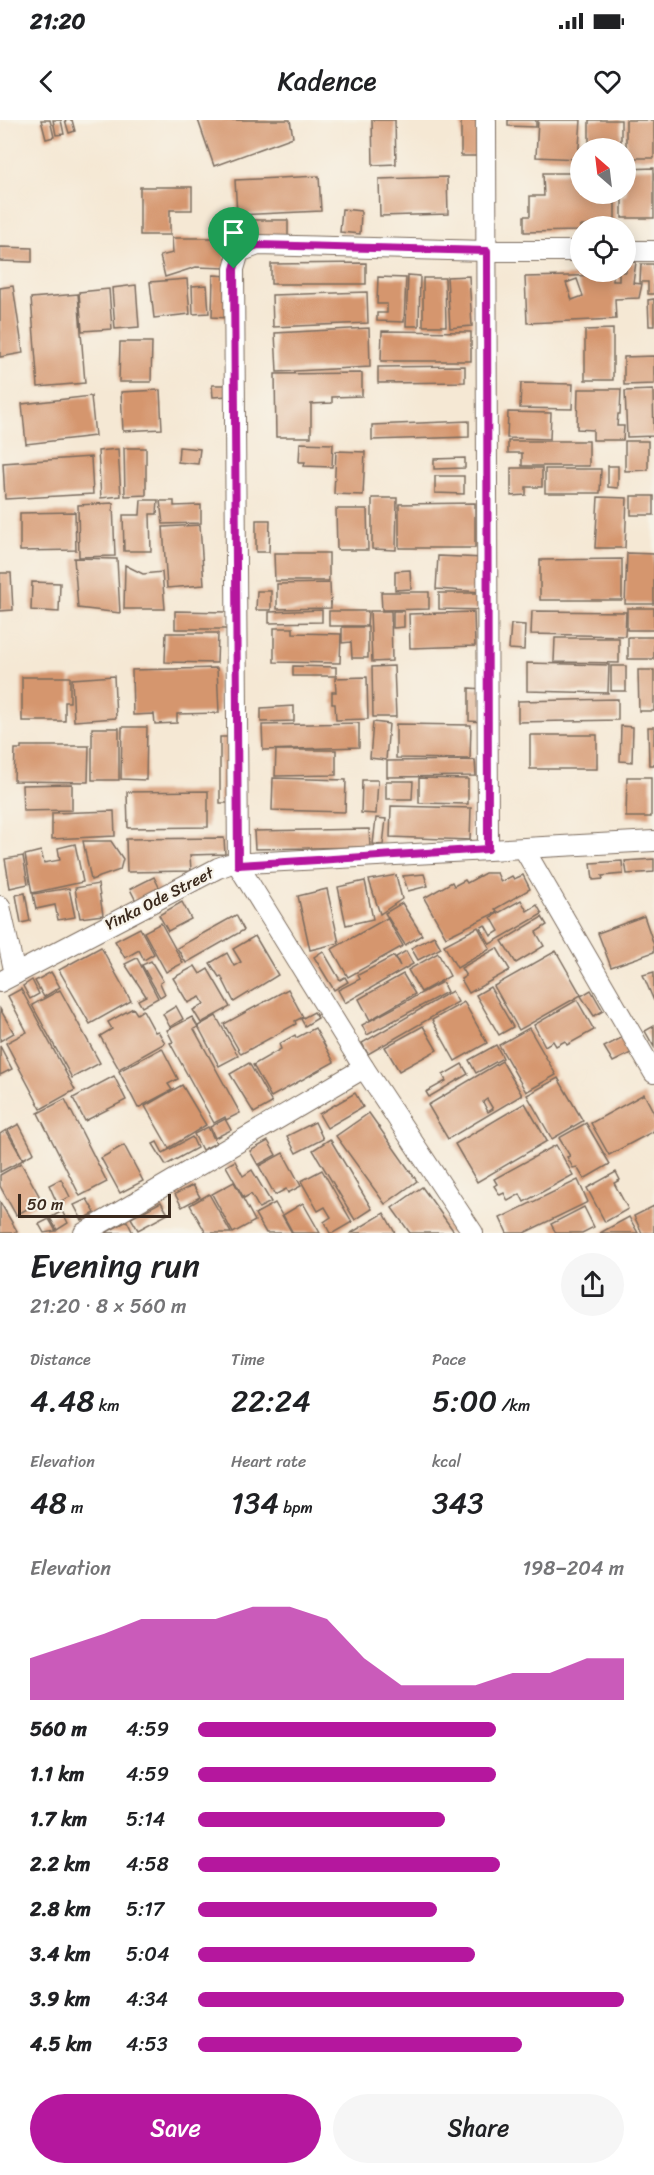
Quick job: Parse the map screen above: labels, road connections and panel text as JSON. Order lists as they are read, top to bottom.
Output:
{
  "streets": {
    "street": ["Yinka Ode Street"]
  },
  "scale_bar": "50 m",
  "north": "top left",
  "page": {
    "status": "21:20",
    "header": "Kadence",
    "scale": "50 m",
    "heading": ["Evening run", "21:20 · 8 × 560 m"],
    "stats": [
      ["Distance", "4.48 km"],
      ["Time", "22:24"],
      ["Pace", "5:00 /km"],
      ["Elevation", "48 m"],
      ["Heart rate", "134 bpm"],
      ["kcal", "343"]
    ],
    "chart": ["Elevation", "198–204 m"],
    "list": [
      {
        "name": "560 m",
        "note": "4:59"
      },
      {
        "name": "1.1 km",
        "note": "4:59"
      },
      {
        "name": "1.7 km",
        "note": "5:14"
      },
      {
        "name": "2.2 km",
        "note": "4:58"
      },
      {
        "name": "2.8 km",
        "note": "5:17"
      },
      {
        "name": "3.4 km",
        "note": "5:04"
      },
      {
        "name": "3.9 km",
        "note": "4:34"
      },
      {
        "name": "4.5 km",
        "note": "4:53"
      }
    ],
    "buttons": ["Save", "Share"]
  }
}
